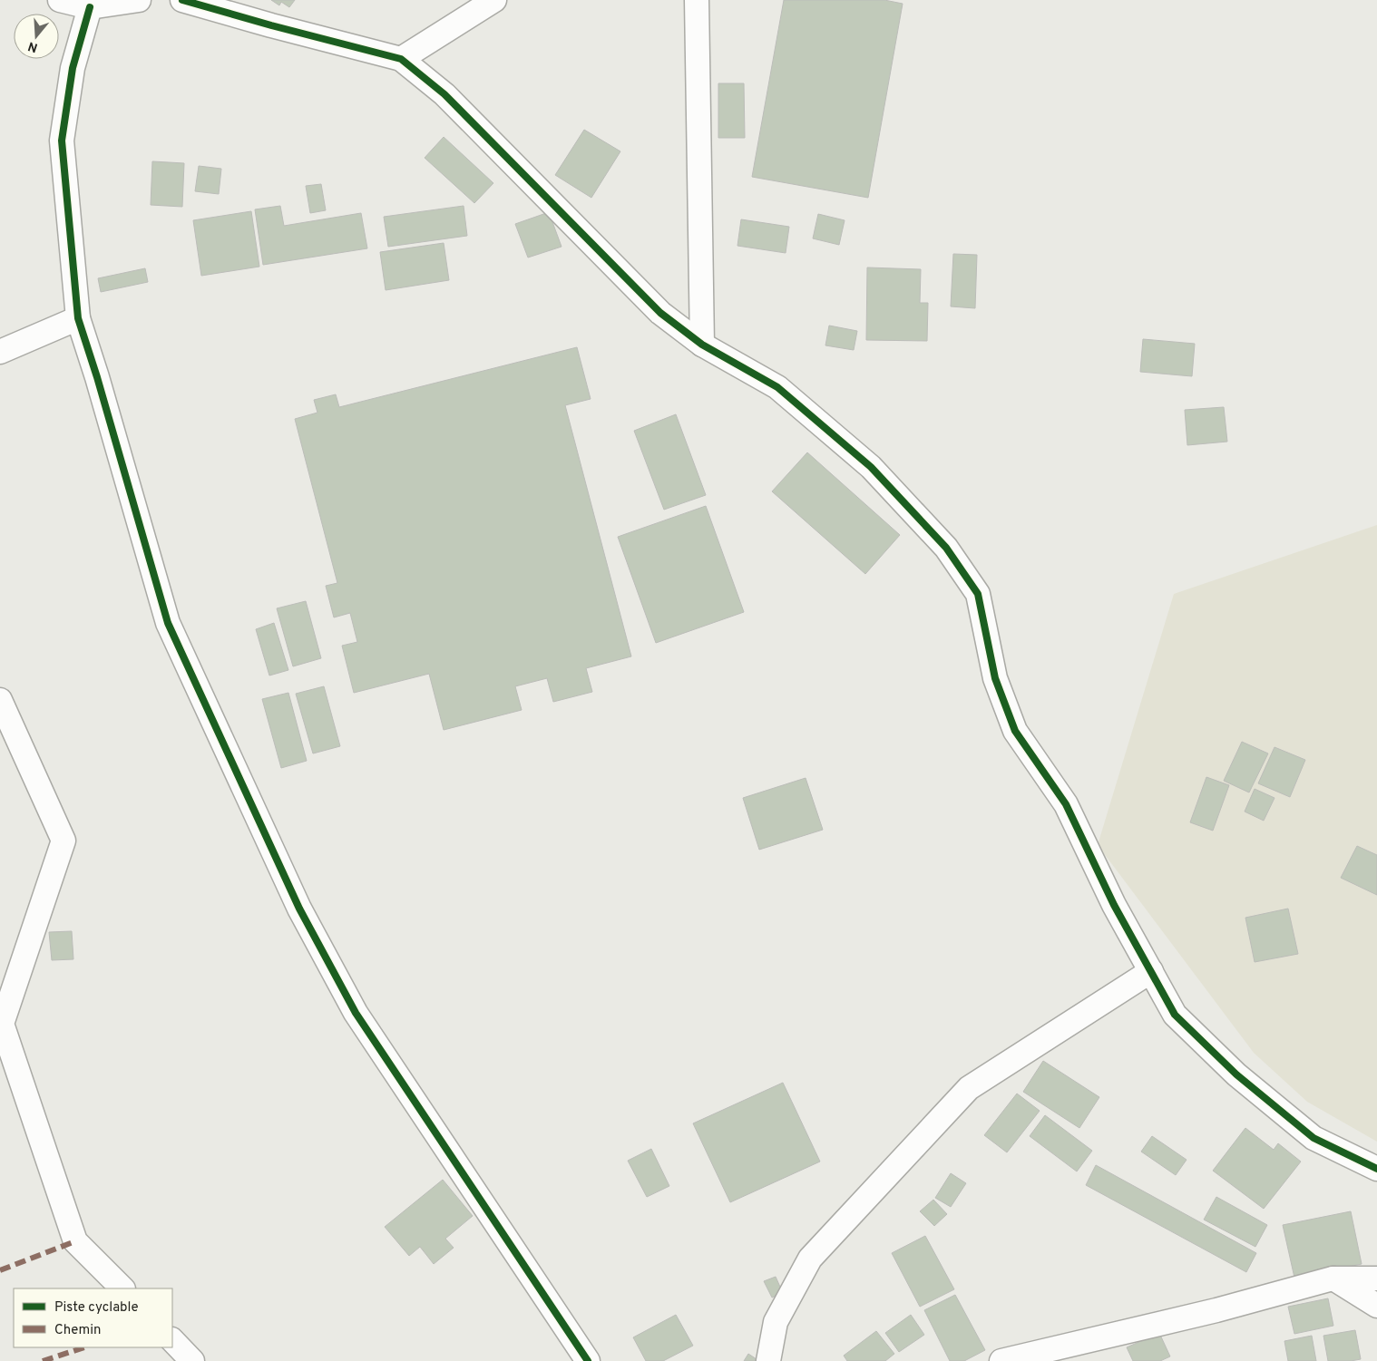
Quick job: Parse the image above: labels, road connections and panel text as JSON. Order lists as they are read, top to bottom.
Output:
{
  "legend": ["Piste cyclable", "Chemin"],
  "north": "bottom"
}
